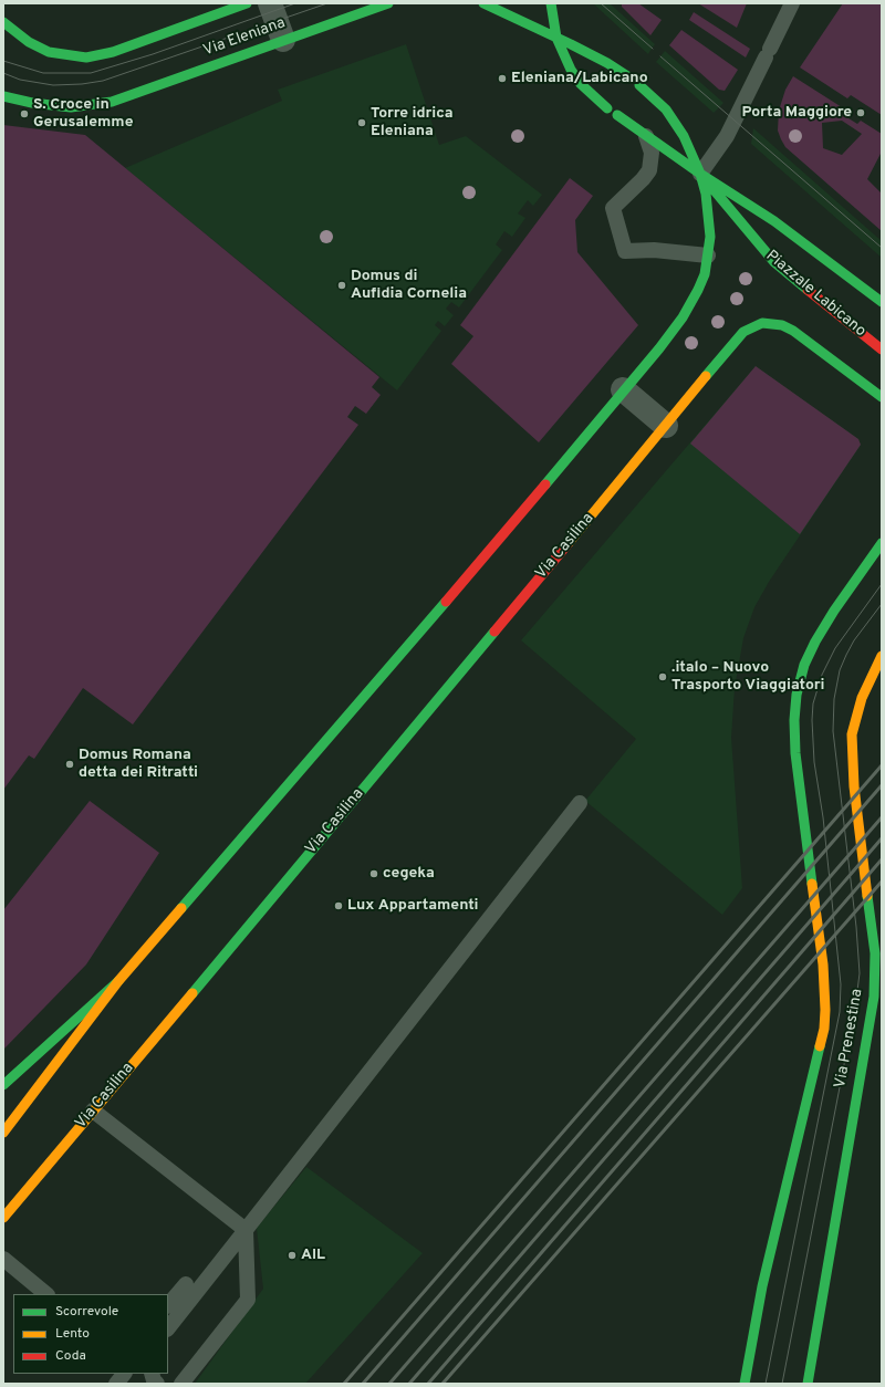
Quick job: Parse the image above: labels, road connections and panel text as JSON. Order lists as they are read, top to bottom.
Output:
{
  "streets": {
    "main road": [
      "Via Eleniana",
      "Piazzale Labicano",
      "Via Casilina",
      "Via Prenestina"
    ]
  },
  "places": [
    "Eleniana/Labicano",
    "Porta Maggiore",
    "S. Croce in Gerusalemme",
    "Torre idrica Eleniana",
    "Domus di Aufidia Cornelia",
    ".italo – Nuovo Trasporto Viaggiatori",
    "Domus Romana detta dei Ritratti",
    "cegeka",
    "Lux Appartamenti",
    "AIL"
  ],
  "legend": ["Scorrevole", "Lento", "Coda"]
}
